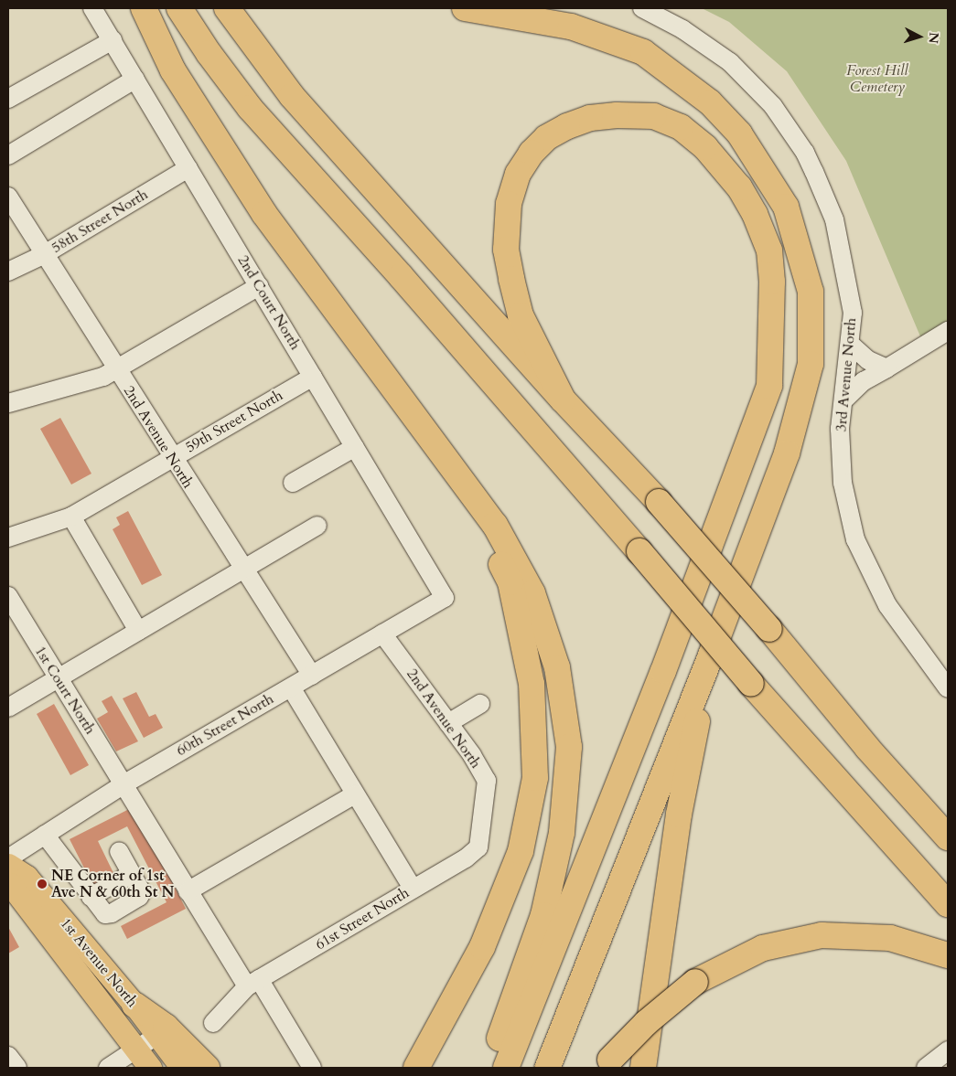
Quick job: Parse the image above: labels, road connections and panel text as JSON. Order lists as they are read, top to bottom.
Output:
{
  "streets": {
    "main road": ["1st Avenue North"],
    "street": [
      "58th Street North",
      "2nd Court North",
      "3rd Avenue North",
      "59th Street North",
      "2nd Avenue North",
      "1st Court North",
      "60th Street North",
      "61st Street North"
    ]
  },
  "crossings": [
    ["58th Street North", "2nd Court North"],
    ["58th Street North", "2nd Avenue North"],
    ["2nd Court North", "59th Street North"],
    ["2nd Court North", "60th Street North"],
    ["59th Street North", "2nd Avenue North"],
    ["2nd Avenue North", "60th Street North"],
    ["2nd Avenue North", "61st Street North"],
    ["1st Court North", "60th Street North"],
    ["1st Court North", "61st Street North"]
  ],
  "parks": ["Forest Hill Cemetery"],
  "places": ["NE Corner of 1st Ave N & 60th St N"],
  "north": "right"
}
